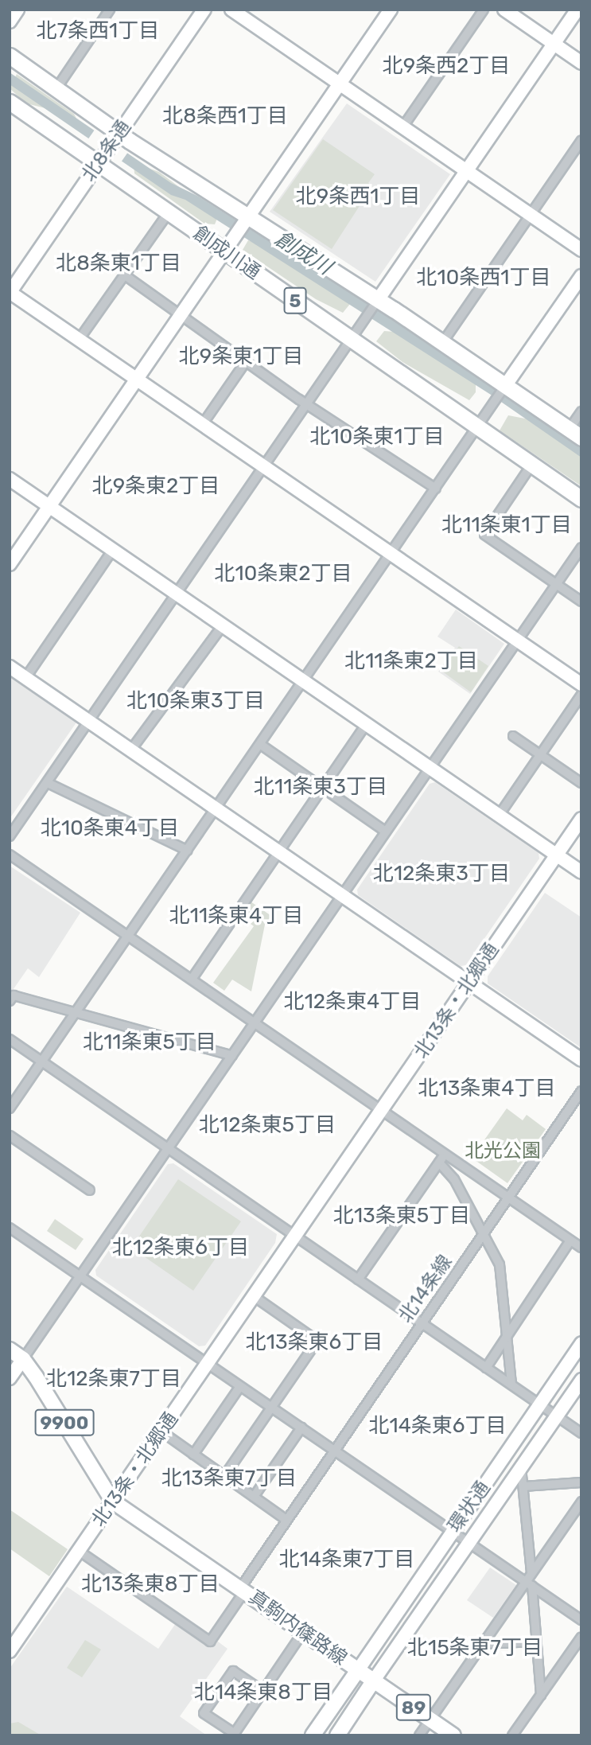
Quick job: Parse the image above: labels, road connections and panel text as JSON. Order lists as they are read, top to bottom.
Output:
{
  "streets": {
    "highway": ["創成川通", "5"],
    "main road": ["9900", "真駒内篠路線", "89"],
    "street": [
      "北8条通",
      "北13条・北郷通",
      "北14条線",
      "環状通"
    ]
  },
  "crossings": [
    ["北8条通", "創成川通"],
    ["北13条・北郷通", "北14条線"],
    ["北13条・北郷通", "真駒内篠路線"],
    ["北14条線", "真駒内篠路線"],
    ["環状通", "真駒内篠路線"],
    ["環状通", "89"],
    ["真駒内篠路線", "89"]
  ],
  "districts": [
    "北7条西1丁目",
    "北9条西2丁目",
    "北8条西1丁目",
    "北9条西1丁目",
    "北8条東1丁目",
    "北10条西1丁目",
    "北9条東1丁目",
    "北10条東1丁目",
    "北9条東2丁目",
    "北11条東1丁目",
    "北10条東2丁目",
    "北11条東2丁目",
    "北10条東3丁目",
    "北11条東3丁目",
    "北10条東4丁目",
    "北12条東3丁目",
    "北11条東4丁目",
    "北12条東4丁目",
    "北11条東5丁目",
    "北13条東4丁目",
    "北12条東5丁目",
    "北13条東5丁目",
    "北12条東6丁目",
    "北13条東6丁目",
    "北12条東7丁目",
    "北14条東6丁目",
    "北13条東7丁目",
    "北14条東7丁目",
    "北13条東8丁目",
    "北15条東7丁目",
    "北14条東8丁目"
  ],
  "water": ["創成川"],
  "parks": ["北光公園"]
}
